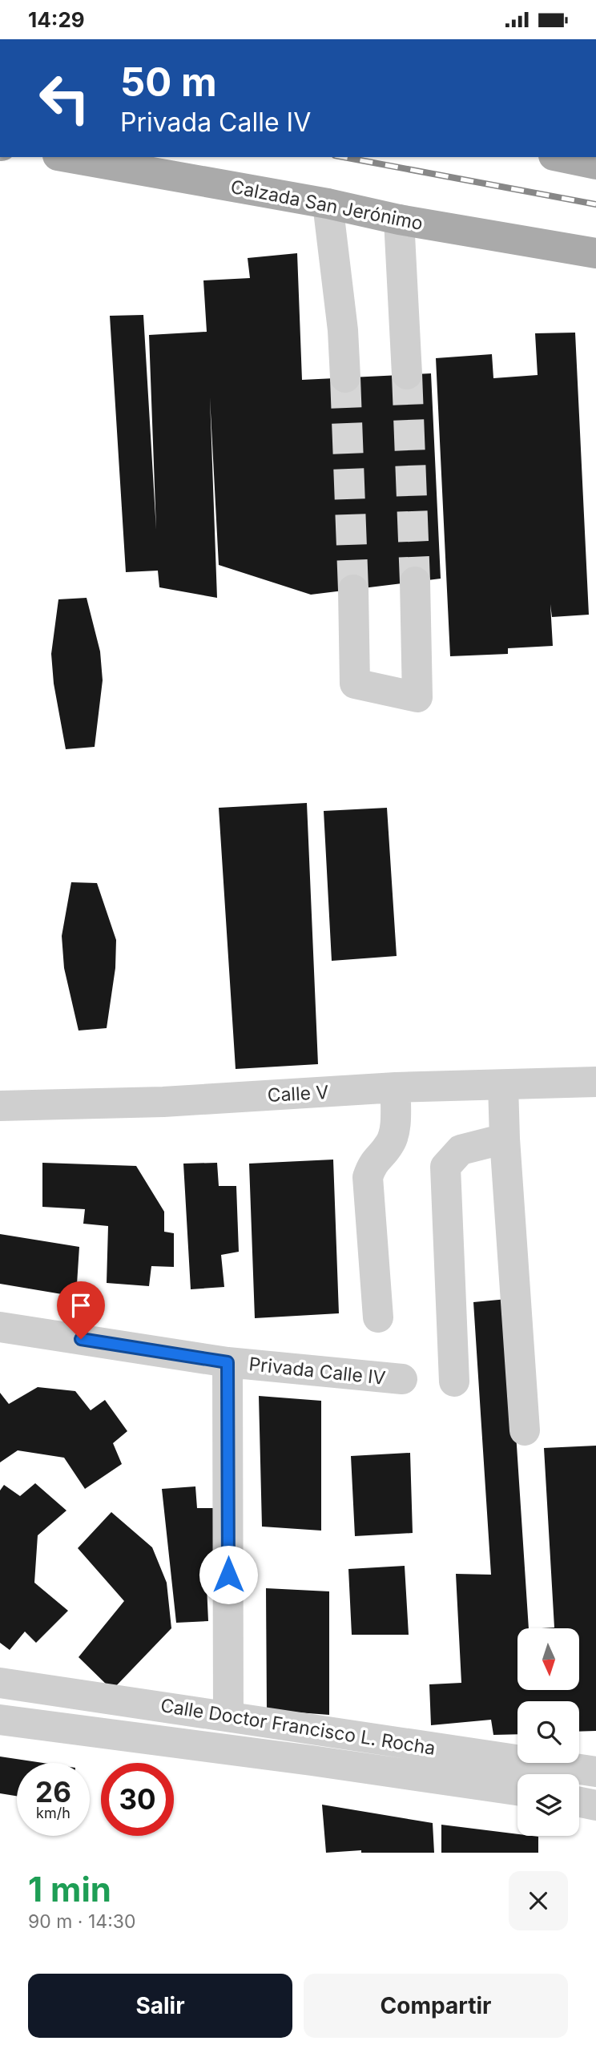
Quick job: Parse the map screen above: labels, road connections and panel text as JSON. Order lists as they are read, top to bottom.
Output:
{
  "streets": {
    "main road": ["Calzada San Jerónimo"],
    "street": ["Calle V", "Privada Calle IV", "Calle Doctor Francisco L. Rocha"]
  },
  "north": "bottom",
  "page": {
    "status": "14:29",
    "turn": ["50 m", "Privada Calle IV"],
    "speed": "26 km/h",
    "limit": "30",
    "heading": ["1 min", "90 m · 14:30"],
    "buttons": ["Salir", "Compartir"]
  }
}
